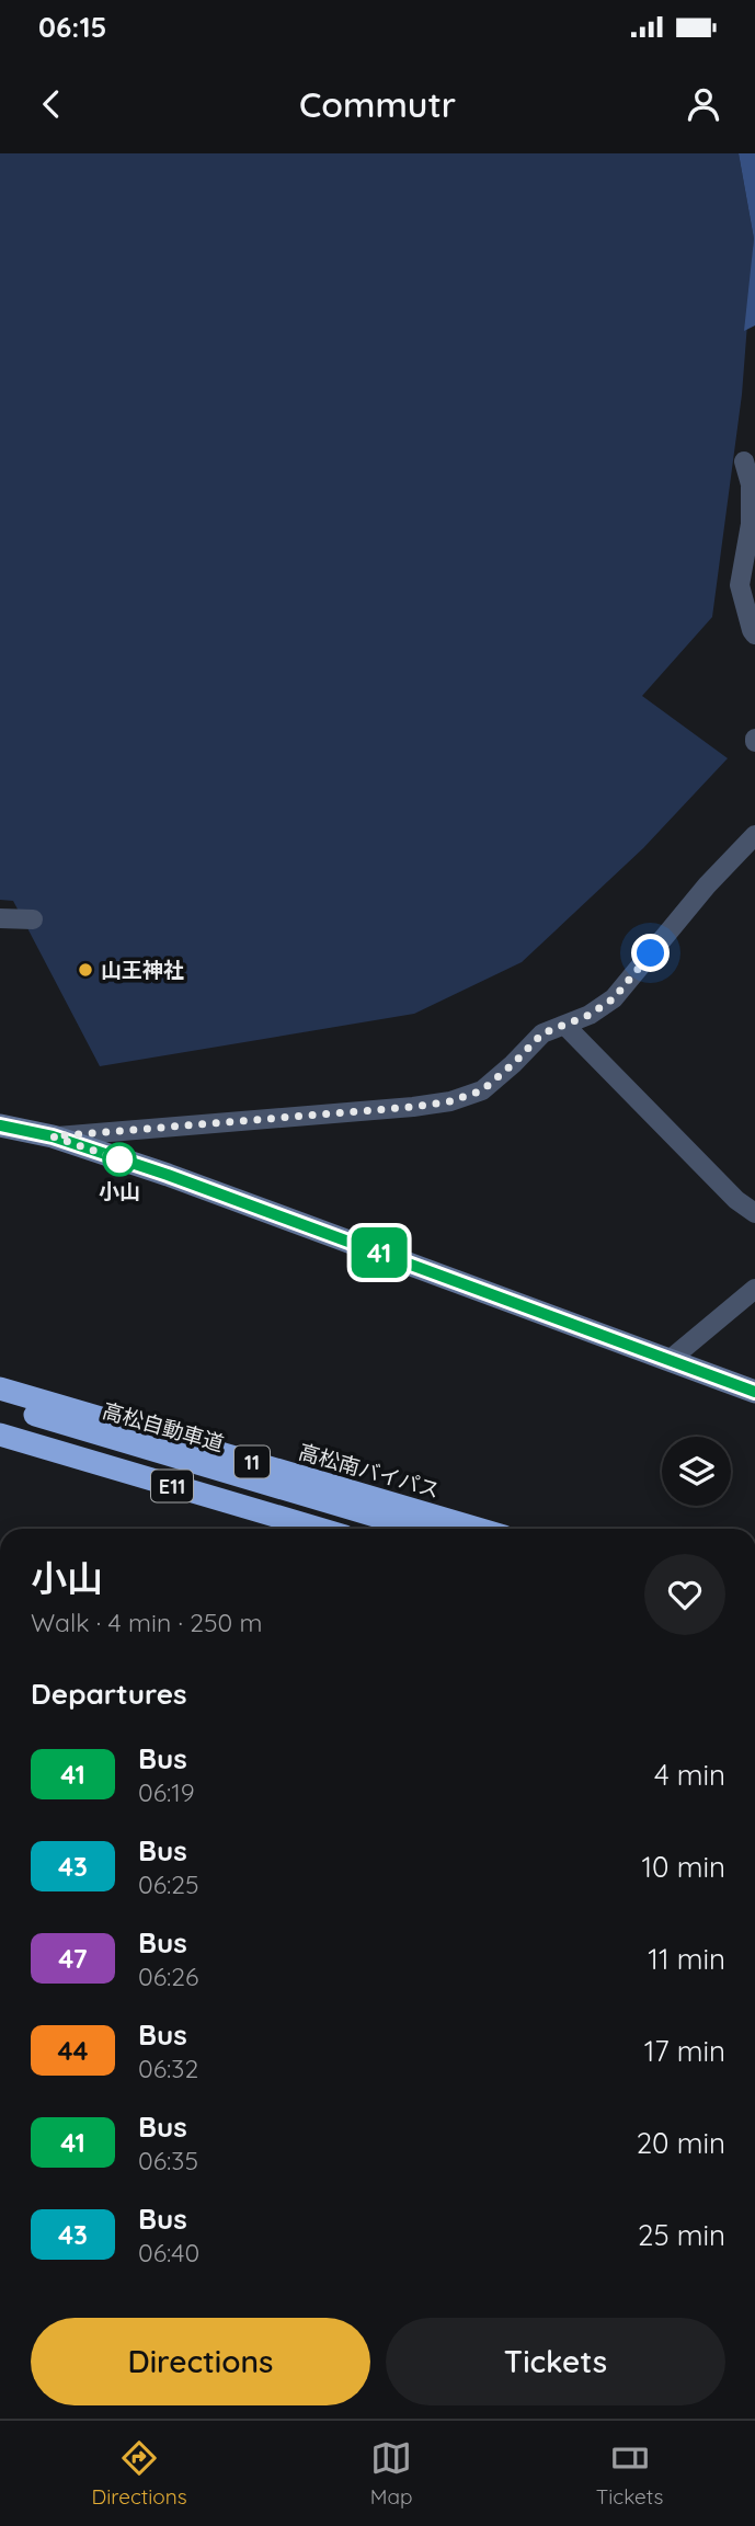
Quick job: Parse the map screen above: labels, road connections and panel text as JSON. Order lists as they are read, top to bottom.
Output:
{
  "streets": {
    "highway": [
      "高松自動車道",
      "11",
      "高松南バイパス",
      "E11"
    ]
  },
  "places": ["山王神社", "小山"],
  "lines": ["bus line 41"],
  "page": {
    "status": "06:15",
    "header": "Commutr",
    "on_map": "41",
    "heading": [
      ["小山", "Walk · 4 min · 250 m"],
      "Departures"
    ],
    "list": [
      {
        "mark": "41",
        "name": "Bus",
        "note": "06:19",
        "value": "4 min"
      },
      {
        "mark": "43",
        "name": "Bus",
        "note": "06:25",
        "value": "10 min"
      },
      {
        "mark": "47",
        "name": "Bus",
        "note": "06:26",
        "value": "11 min"
      },
      {
        "mark": "44",
        "name": "Bus",
        "note": "06:32",
        "value": "17 min"
      },
      {
        "mark": "41",
        "name": "Bus",
        "note": "06:35",
        "value": "20 min"
      },
      {
        "mark": "43",
        "name": "Bus",
        "note": "06:40",
        "value": "25 min"
      }
    ],
    "buttons": ["Directions", "Tickets"],
    "tabs": ["Directions", "Map", "Tickets"]
  }
}
